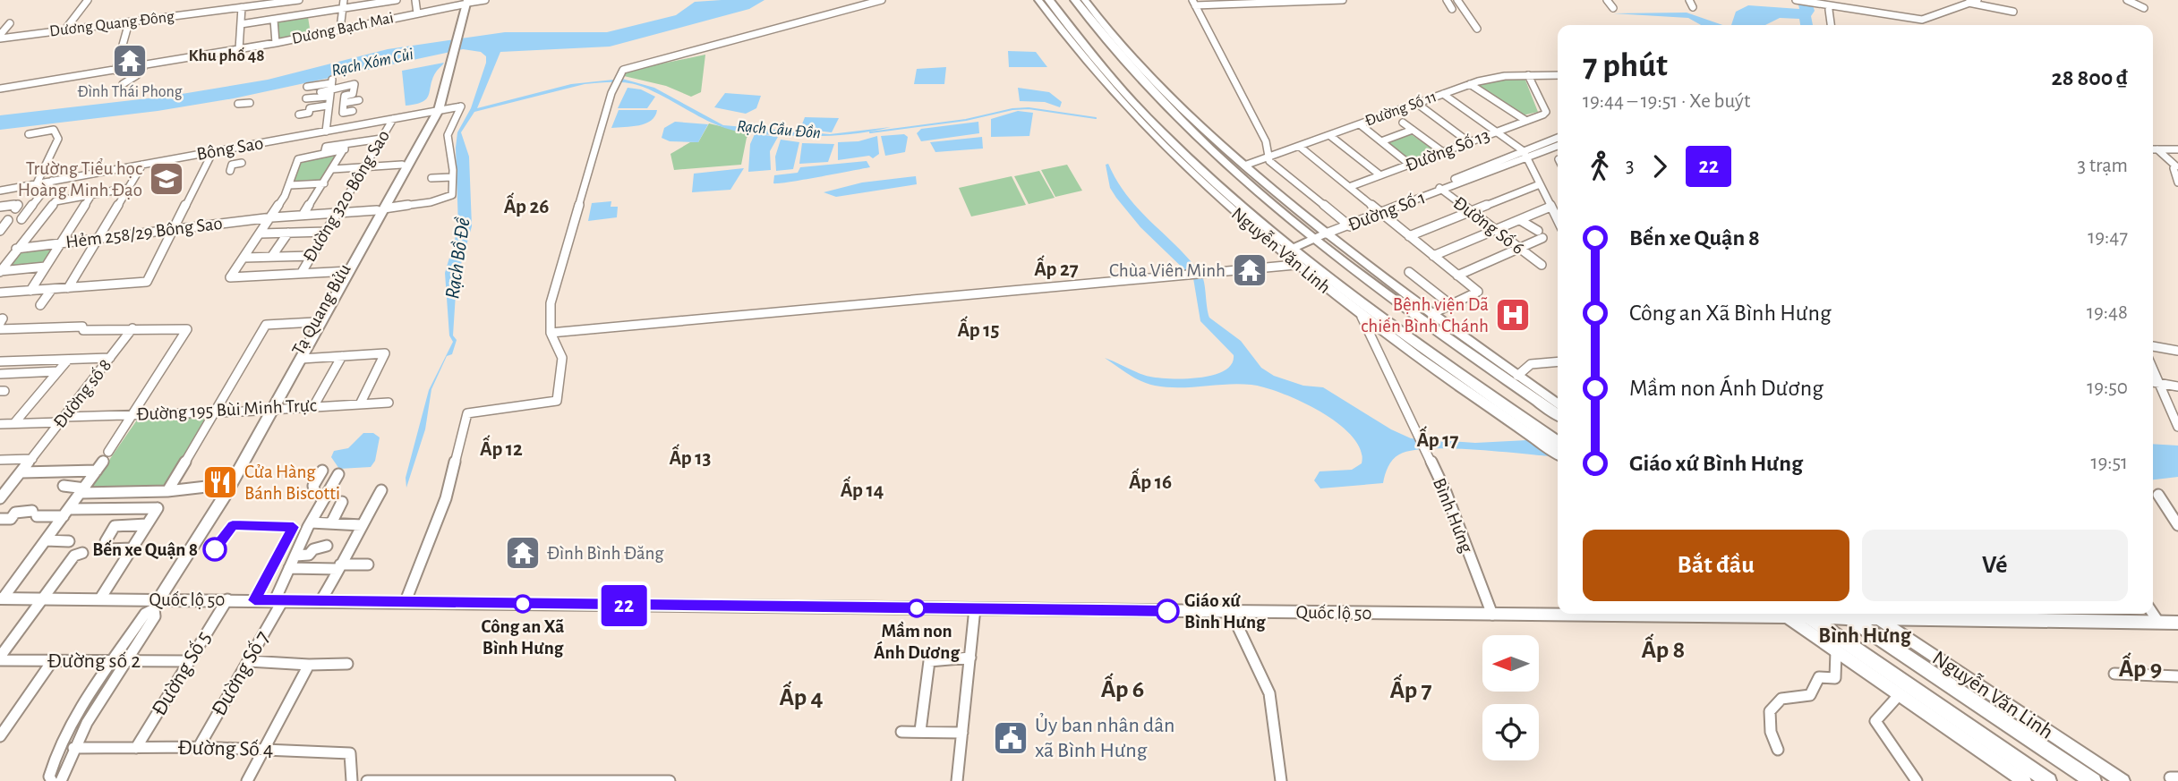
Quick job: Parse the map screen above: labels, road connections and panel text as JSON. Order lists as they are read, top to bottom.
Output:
{
  "streets": {
    "highway": ["Nguyễn Văn Linh", "Quốc lộ 50"],
    "main road": ["Tạ Quang Bửu"],
    "street": [
      "Dương Quang Đông",
      "Dương Bạch Mai",
      "Đường Số 11",
      "Bông Sao",
      "Đường Số 13",
      "Đường 320 Bông Sao",
      "Đường Số 1",
      "Đường Số 6",
      "Hẻm 258/29 Bông Sao",
      "Đường số 8",
      "Đường 195 Bùi Minh Trực",
      "Bình Hưng",
      "Đường số 2",
      "Đường Số 5",
      "Đường Số 7",
      "Đường Số 4"
    ]
  },
  "crossings": [
    ["Dương Bạch Mai", "Tạ Quang Bửu"],
    ["Đường Số 11", "Đường Số 13"],
    ["Bông Sao", "Đường 320 Bông Sao"],
    ["Bông Sao", "Hẻm 258/29 Bông Sao"],
    ["Bông Sao", "Tạ Quang Bửu"],
    ["Đường 320 Bông Sao", "Hẻm 258/29 Bông Sao"],
    ["Đường Số 1", "Đường Số 6"],
    ["Hẻm 258/29 Bông Sao", "Tạ Quang Bửu"],
    ["Nguyễn Văn Linh", "Bình Hưng"],
    ["Nguyễn Văn Linh", "Quốc lộ 50"],
    ["Tạ Quang Bửu", "Đường 195 Bùi Minh Trực"],
    ["Tạ Quang Bửu", "Quốc lộ 50"],
    ["Tạ Quang Bửu", "Đường số 2"],
    ["Tạ Quang Bửu", "Đường Số 4"],
    ["Đường số 8", "Đường 195 Bùi Minh Trực"],
    ["Bình Hưng", "Quốc lộ 50"],
    ["Quốc lộ 50", "Đường Số 5"],
    ["Quốc lộ 50", "Đường Số 7"],
    ["Đường số 2", "Đường Số 5"],
    ["Đường Số 5", "Đường Số 4"],
    ["Đường Số 7", "Đường Số 4"]
  ],
  "districts": [
    "Khu phố 48",
    "Ấp 26",
    "Ấp 27",
    "Ấp 15",
    "Ấp 17",
    "Ấp 12",
    "Ấp 13",
    "Ấp 16",
    "Ấp 14",
    "Bình Hưng",
    "Ấp 8",
    "Ấp 9",
    "Ấp 6",
    "Ấp 7",
    "Ấp 4"
  ],
  "water": ["Rạch Xóm Củi", "Rạch Cầu Đồn", "Rạch Bồ Đề"],
  "places": {
    "temple": ["Đình Thái Phong", "Chùa Viên Minh", "Đình Bình Đăng"],
    "school or university": ["Trường Tiểu học Hoàng Minh Đạo"],
    "hospital": ["Bệnh viện Dã chiến Bình Chánh"],
    "restaurant": ["Cửa Hàng Bánh Biscotti"],
    "other": [
      "Bến xe Quận 8",
      "Công an Xã Bình Hưng",
      "Mầm non Ánh Dương",
      "Giáo xứ Bình Hưng"
    ],
    "public building": ["Ủy ban nhân dân xã Bình Hưng"]
  },
  "lines": ["bus line 22"],
  "north": "left",
  "page": {
    "on_map": "22",
    "heading": ["7 phút", "19:44 – 19:51 · Xe buýt", "28 800 ₫"],
    "legs": ["3", "22", "3 trạm"],
    "list": [
      {
        "name": "Bến xe Quận 8",
        "value": "19:47"
      },
      {
        "name": "Công an Xã Bình Hưng",
        "value": "19:48"
      },
      {
        "name": "Mầm non Ánh Dương",
        "value": "19:50"
      },
      {
        "name": "Giáo xứ Bình Hưng",
        "value": "19:51"
      }
    ],
    "buttons": ["Bắt đầu", "Vé"]
  }
}
